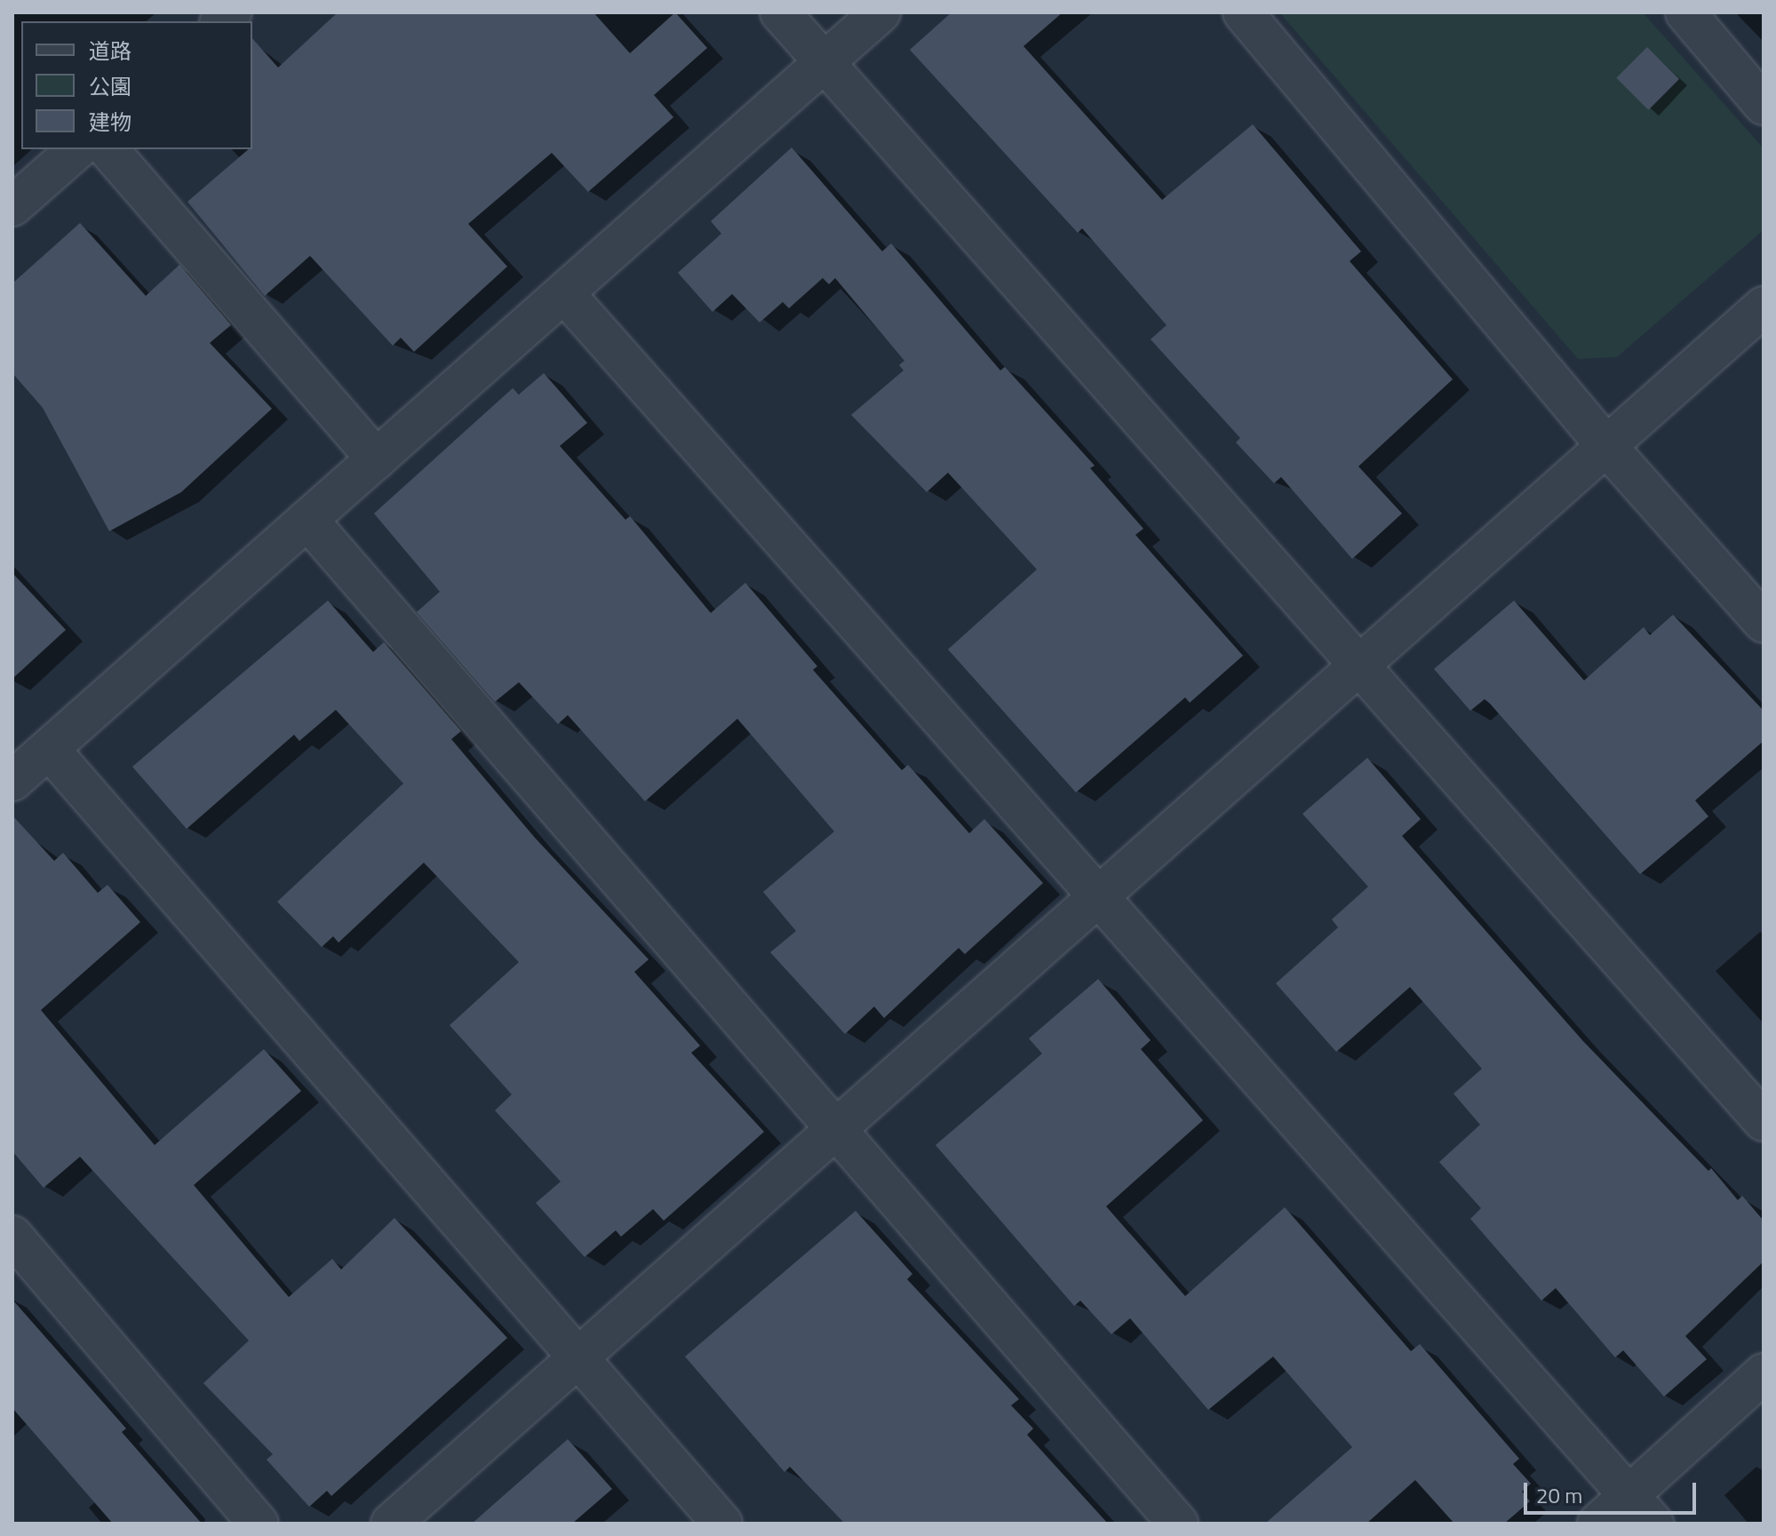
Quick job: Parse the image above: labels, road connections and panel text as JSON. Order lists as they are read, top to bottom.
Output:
{
  "legend": ["道路", "公園", "建物"],
  "scale_bar": "20 m"
}
